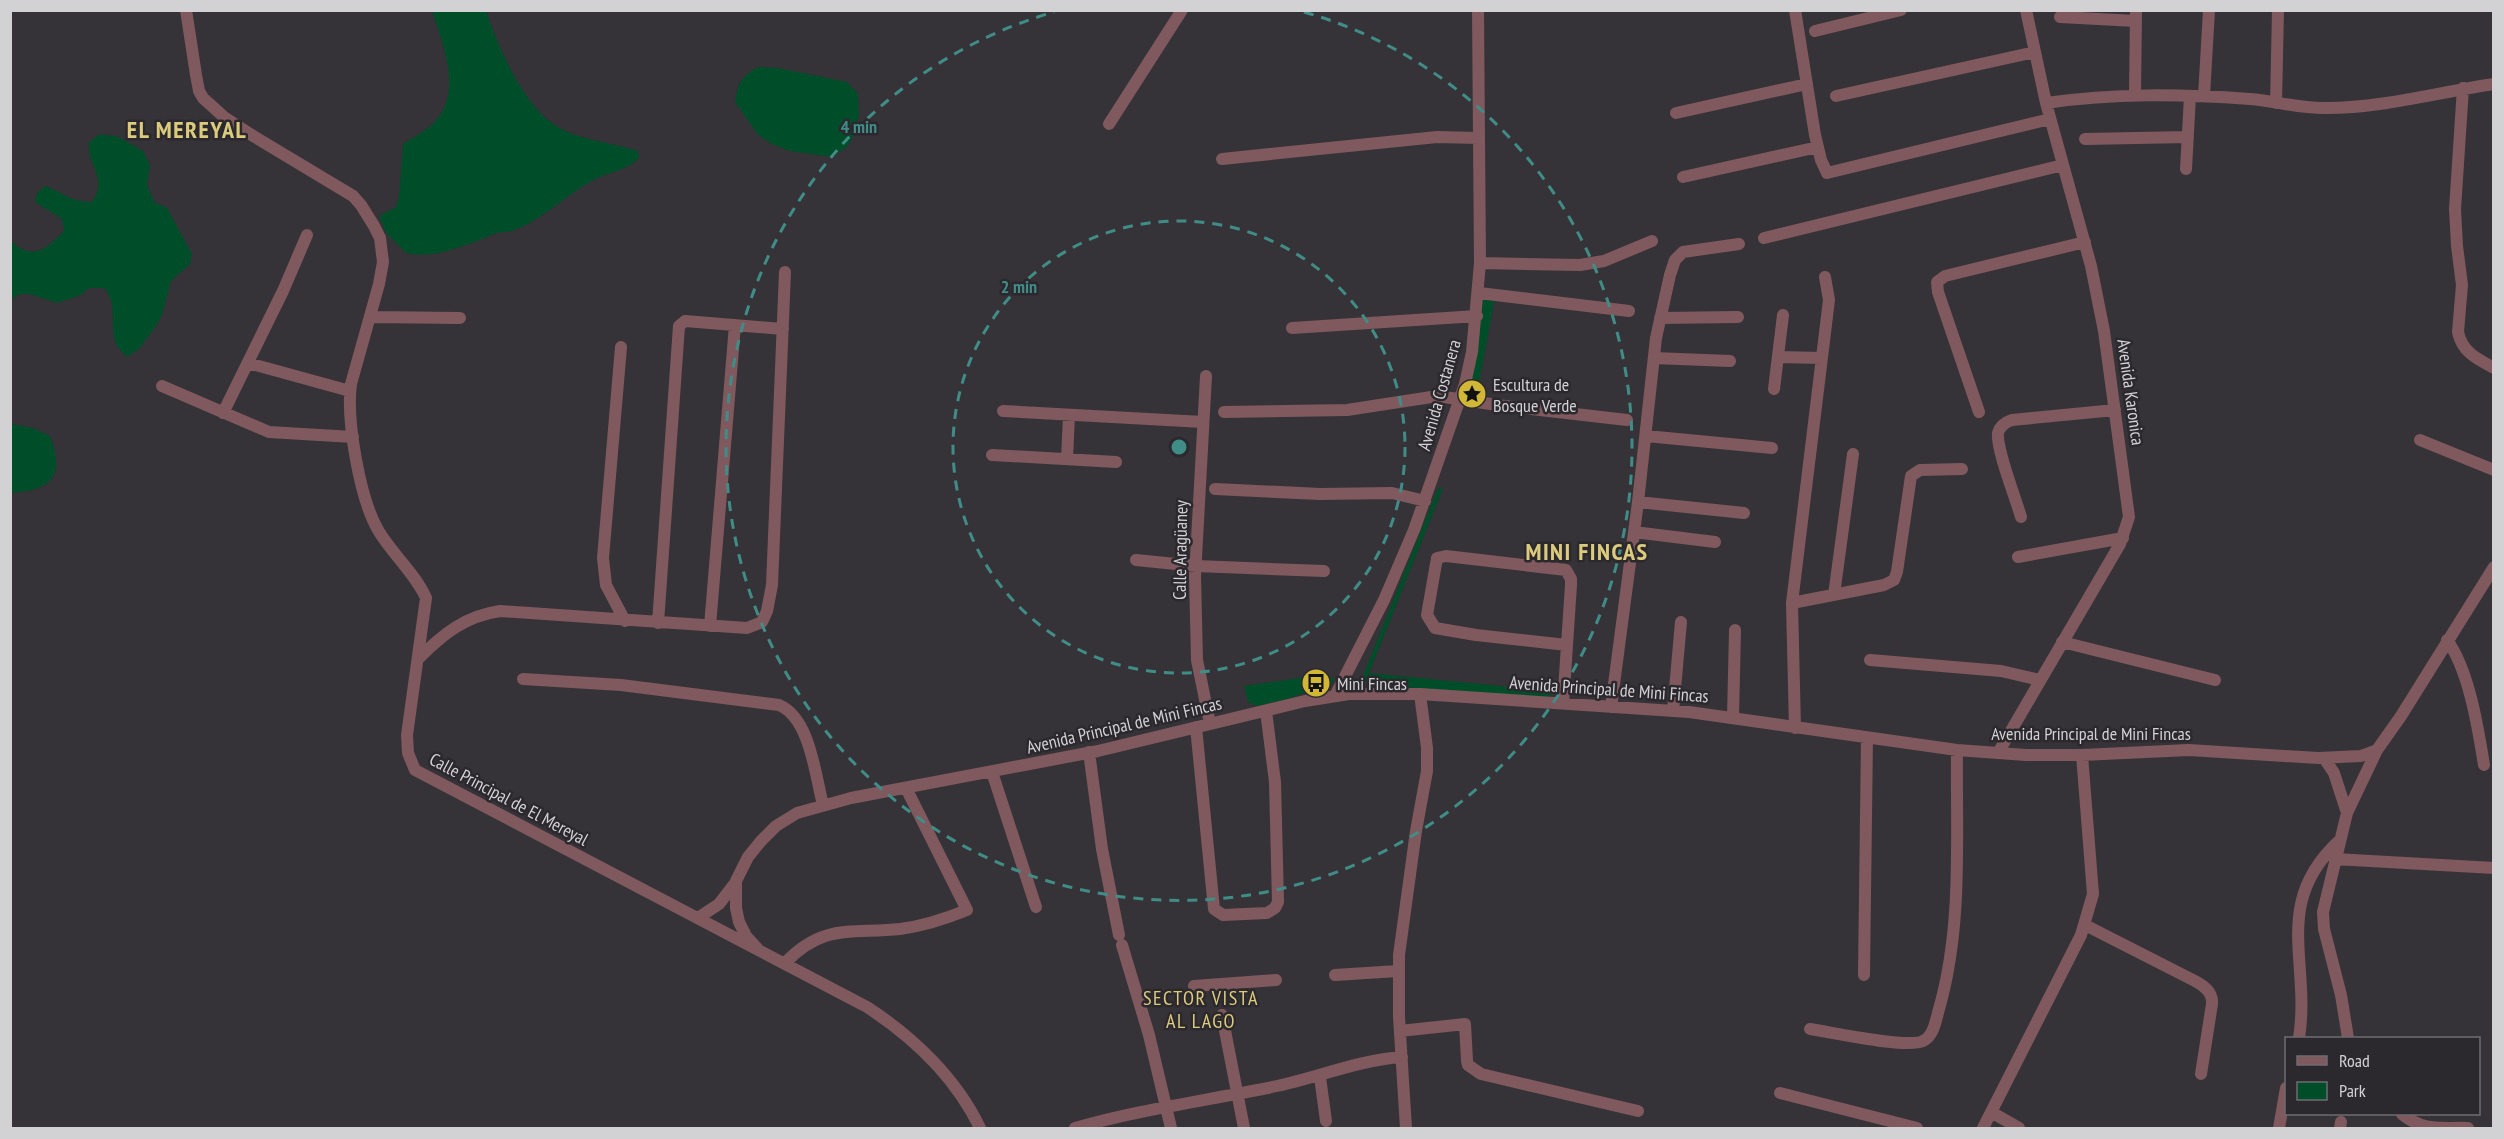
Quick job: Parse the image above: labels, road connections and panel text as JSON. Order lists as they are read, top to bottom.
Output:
{
  "streets": {
    "street": [
      "Avenida Karonica",
      "Avenida Costanera",
      "Calle Aragüaney",
      "Avenida Principal de Mini Fincas",
      "Calle Principal de El Mereyal"
    ]
  },
  "crossings": [
    ["Avenida Karonica", "Avenida Principal de Mini Fincas"],
    ["Avenida Costanera", "Avenida Principal de Mini Fincas"],
    ["Calle Aragüaney", "Avenida Principal de Mini Fincas"],
    ["Avenida Principal de Mini Fincas", "Calle Principal de El Mereyal"]
  ],
  "districts": ["EL MEREYAL", "MINI FINCAS", "SECTOR VISTA AL LAGO"],
  "places": {
    "place": ["Escultura de Bosque Verde"],
    "bus stop": ["Mini Fincas"]
  },
  "legend": ["Road", "Park"],
  "rings": ["4 min", "2 min"]
}
